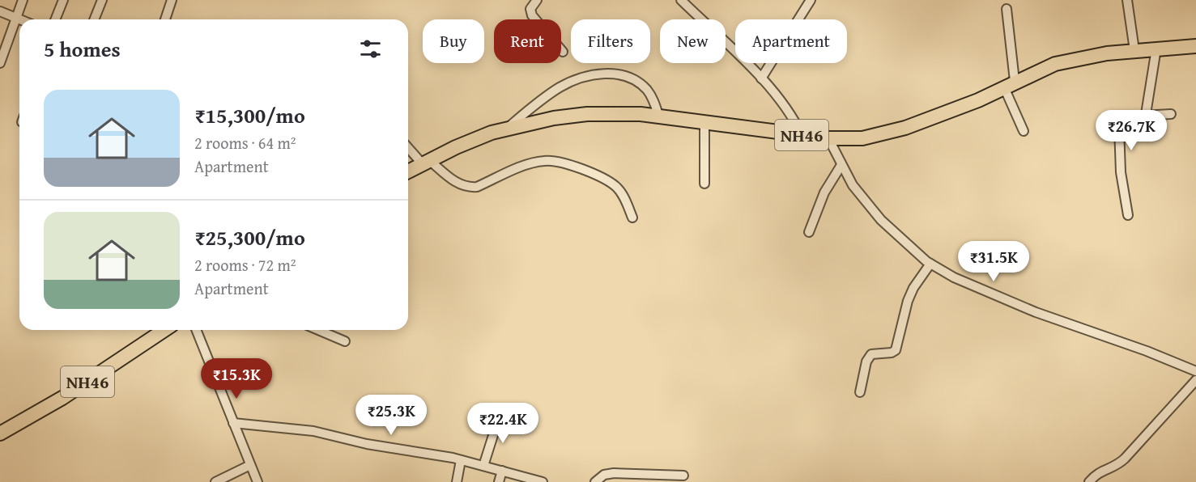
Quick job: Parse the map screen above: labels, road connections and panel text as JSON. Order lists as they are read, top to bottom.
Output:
{
  "streets": {
    "highway": ["NH46"]
  },
  "page": {
    "chip": [
      "Buy",
      "Rent",
      "Filters",
      "New",
      "Apartment"
    ],
    "heading": "5 homes",
    "list": [
      {
        "name": "₹15,300/mo",
        "note": "2 rooms · 64 m² · Apartment"
      },
      {
        "name": "₹25,300/mo",
        "note": "2 rooms · 72 m² · Apartment"
      }
    ],
    "price": [
      "₹26.7K",
      "₹31.5K",
      "₹15.3K",
      "₹25.3K",
      "₹22.4K"
    ]
  }
}
